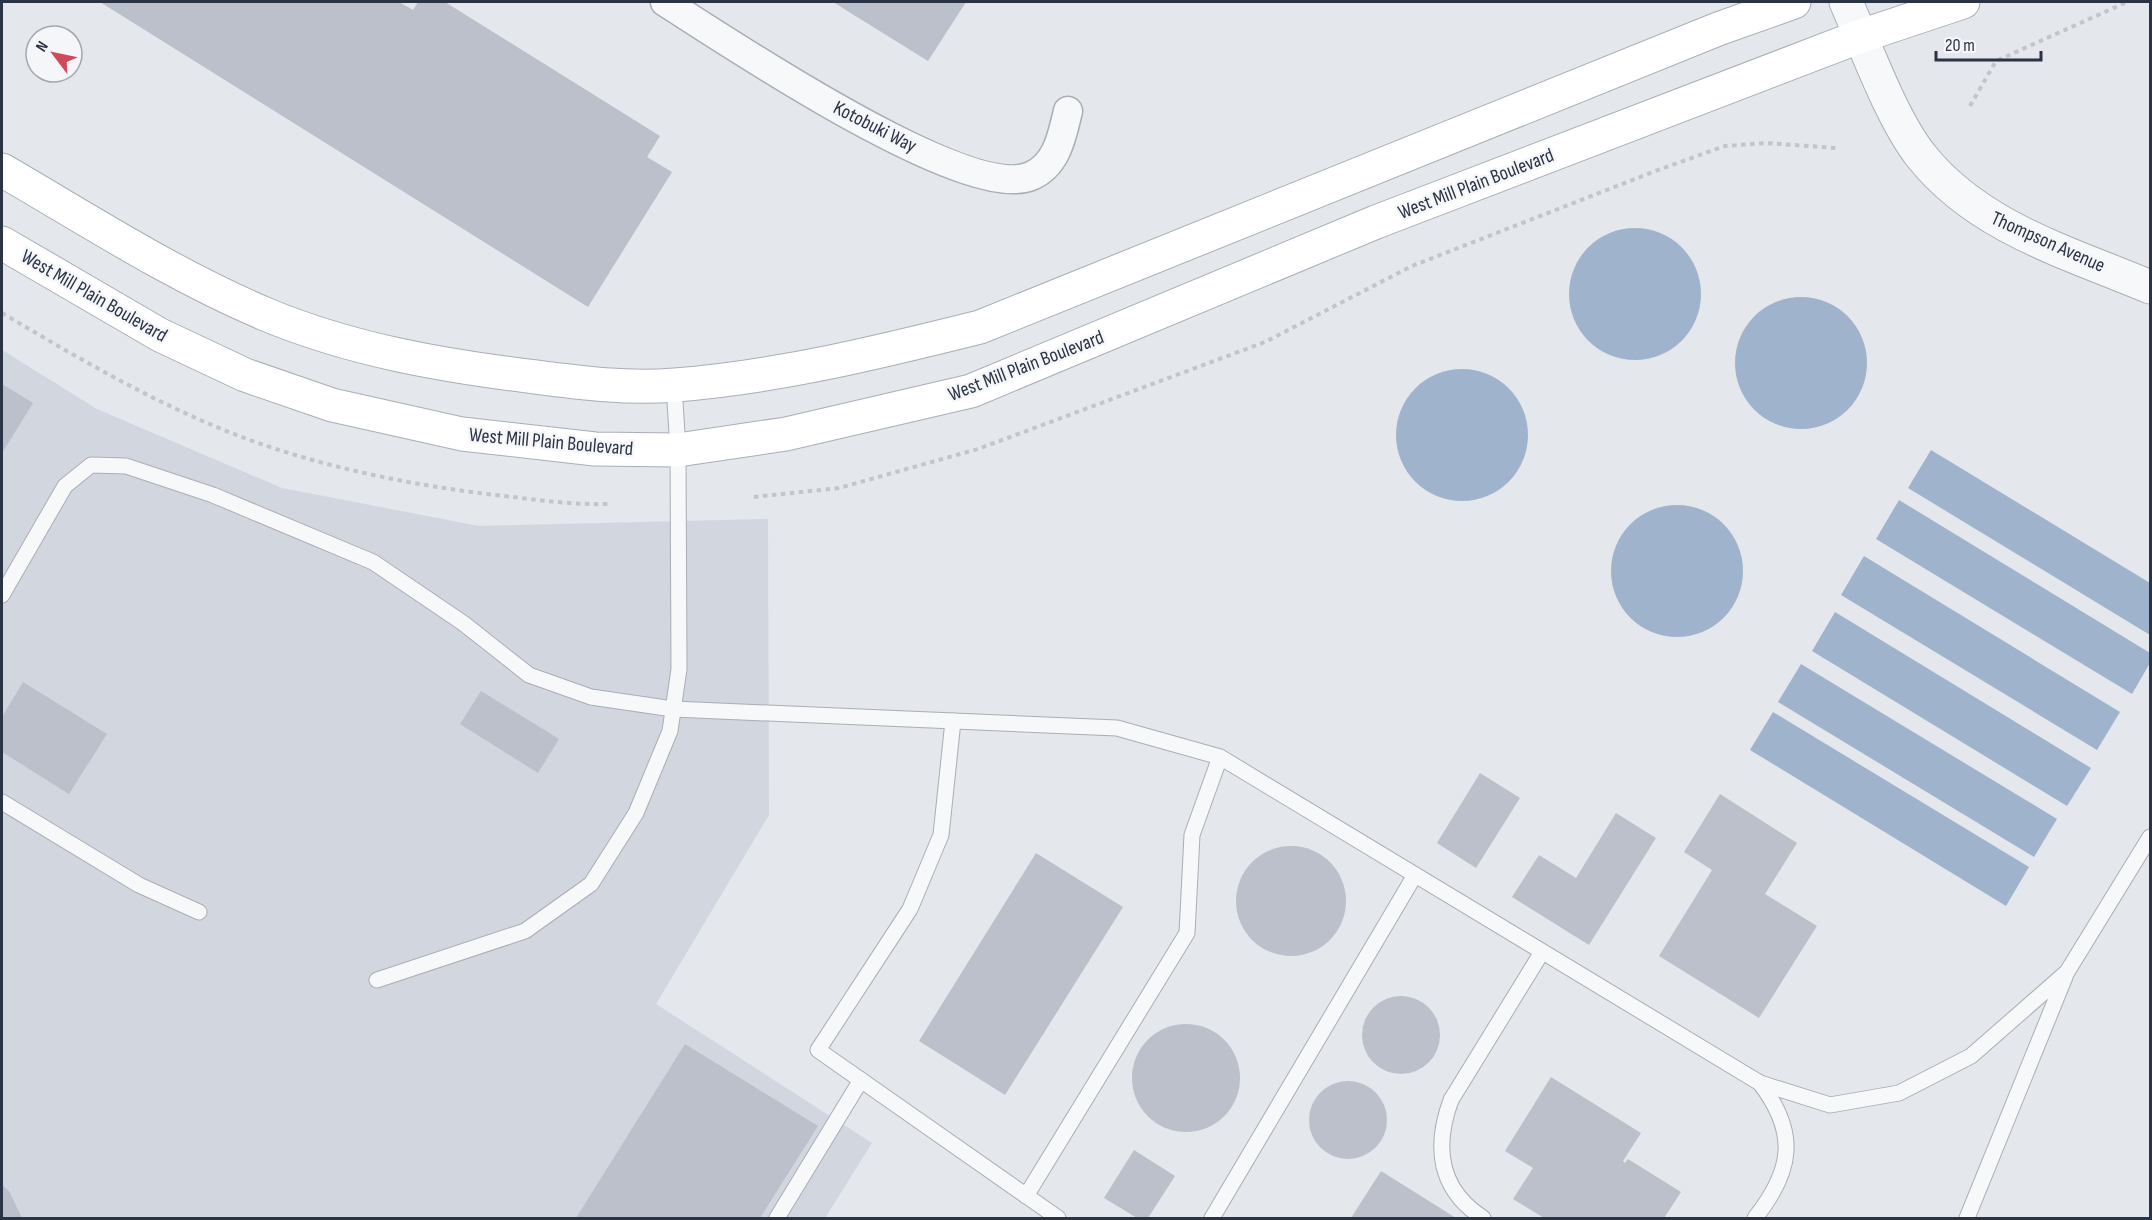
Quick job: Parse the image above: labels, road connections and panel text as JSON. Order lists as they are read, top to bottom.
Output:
{
  "streets": {
    "main road": ["West Mill Plain Boulevard"],
    "street": ["Kotobuki Way", "Thompson Avenue"]
  },
  "crossings": [
    ["West Mill Plain Boulevard", "Thompson Avenue"]
  ],
  "scale_bar": "20 m",
  "north": "top left"
}
